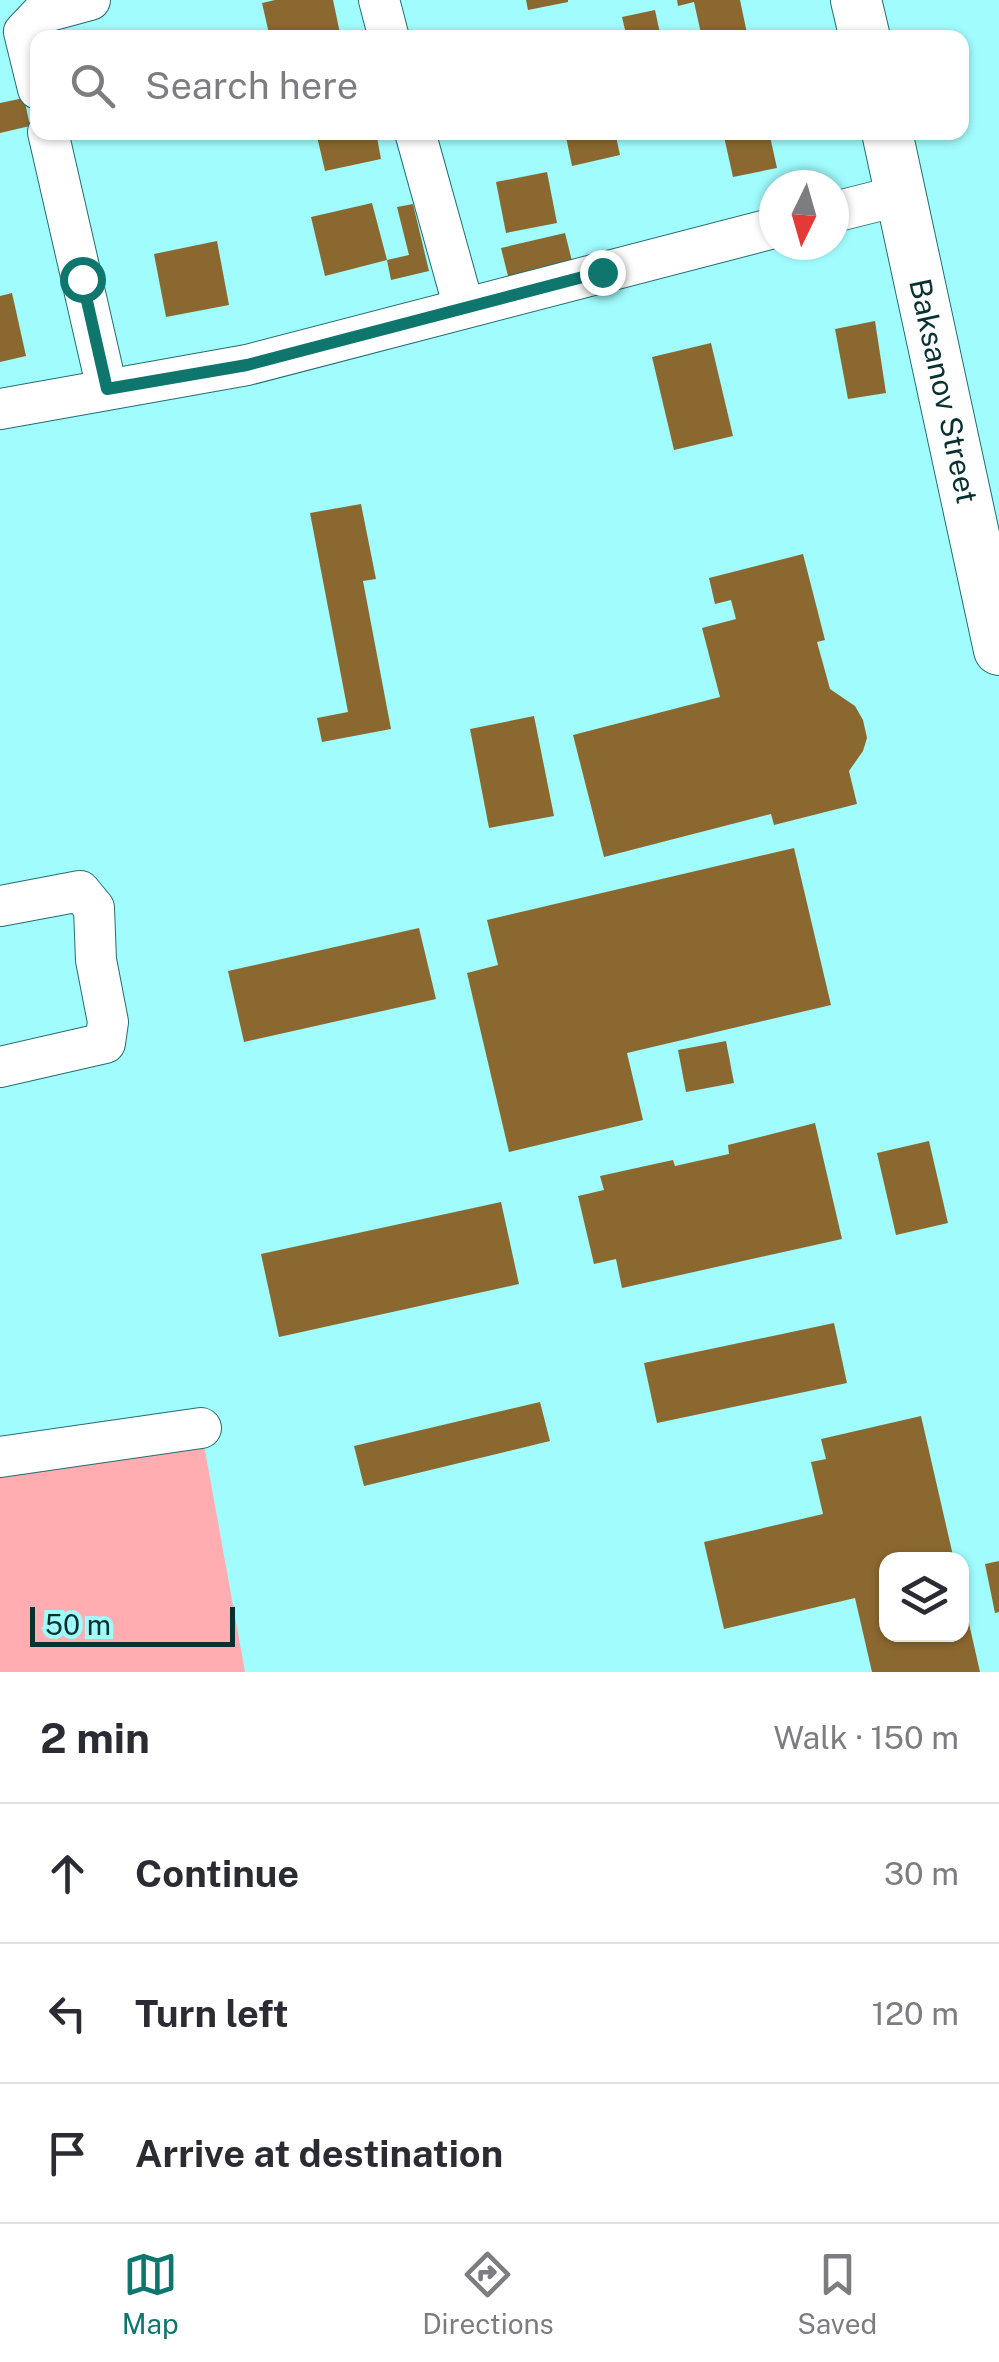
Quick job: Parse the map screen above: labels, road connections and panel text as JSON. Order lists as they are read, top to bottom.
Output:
{
  "streets": {
    "main road": ["Baksanov Street"]
  },
  "scale_bar": "50 m",
  "north": "bottom",
  "page": {
    "search": "Search here",
    "scale": "50 m",
    "heading": ["2 min", "Walk · 150 m"],
    "list": [
      ["Continue", "30 m"],
      ["Turn left", "120 m"],
      "Arrive at destination"
    ],
    "nav": ["Map", "Directions", "Saved"]
  }
}
